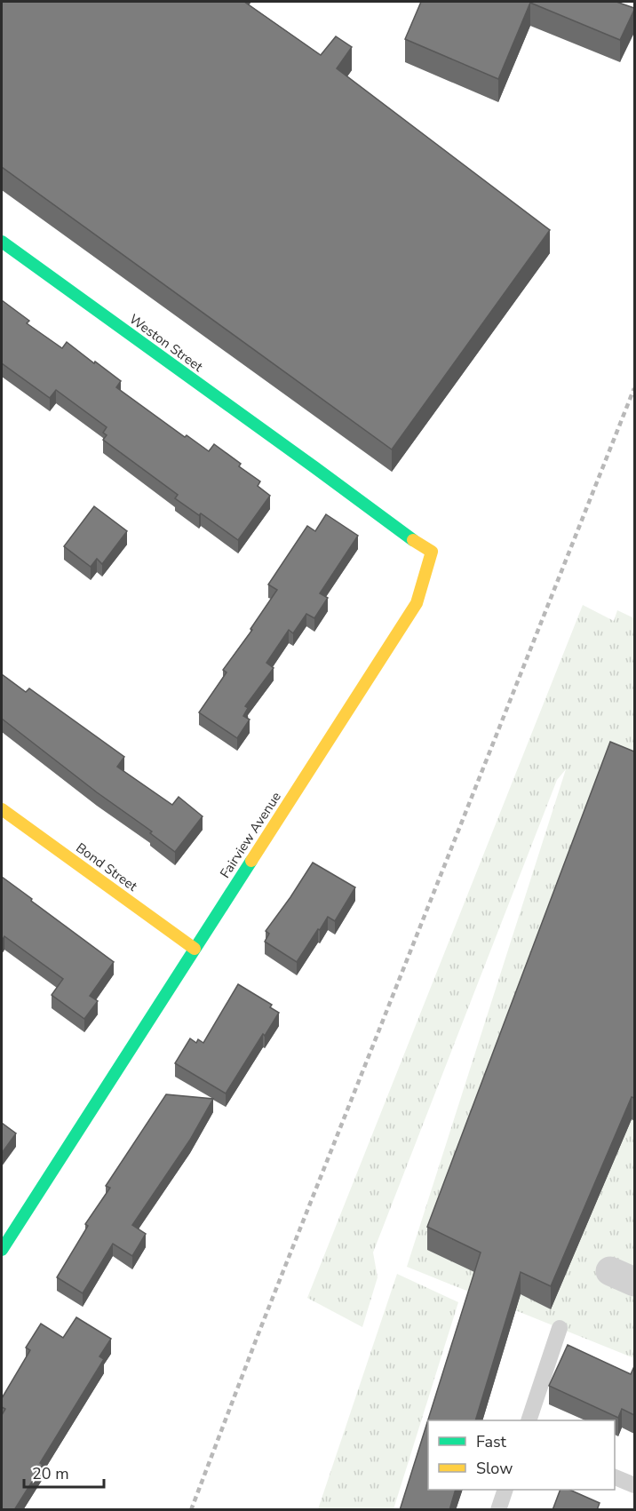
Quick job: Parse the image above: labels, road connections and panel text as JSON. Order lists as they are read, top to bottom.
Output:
{
  "streets": {
    "street": ["Weston Street", "Fairview Avenue", "Bond Street"]
  },
  "crossings": [
    ["Weston Street", "Fairview Avenue"],
    ["Fairview Avenue", "Bond Street"]
  ],
  "legend": ["Fast", "Slow"],
  "scale_bar": "20 m"
}
